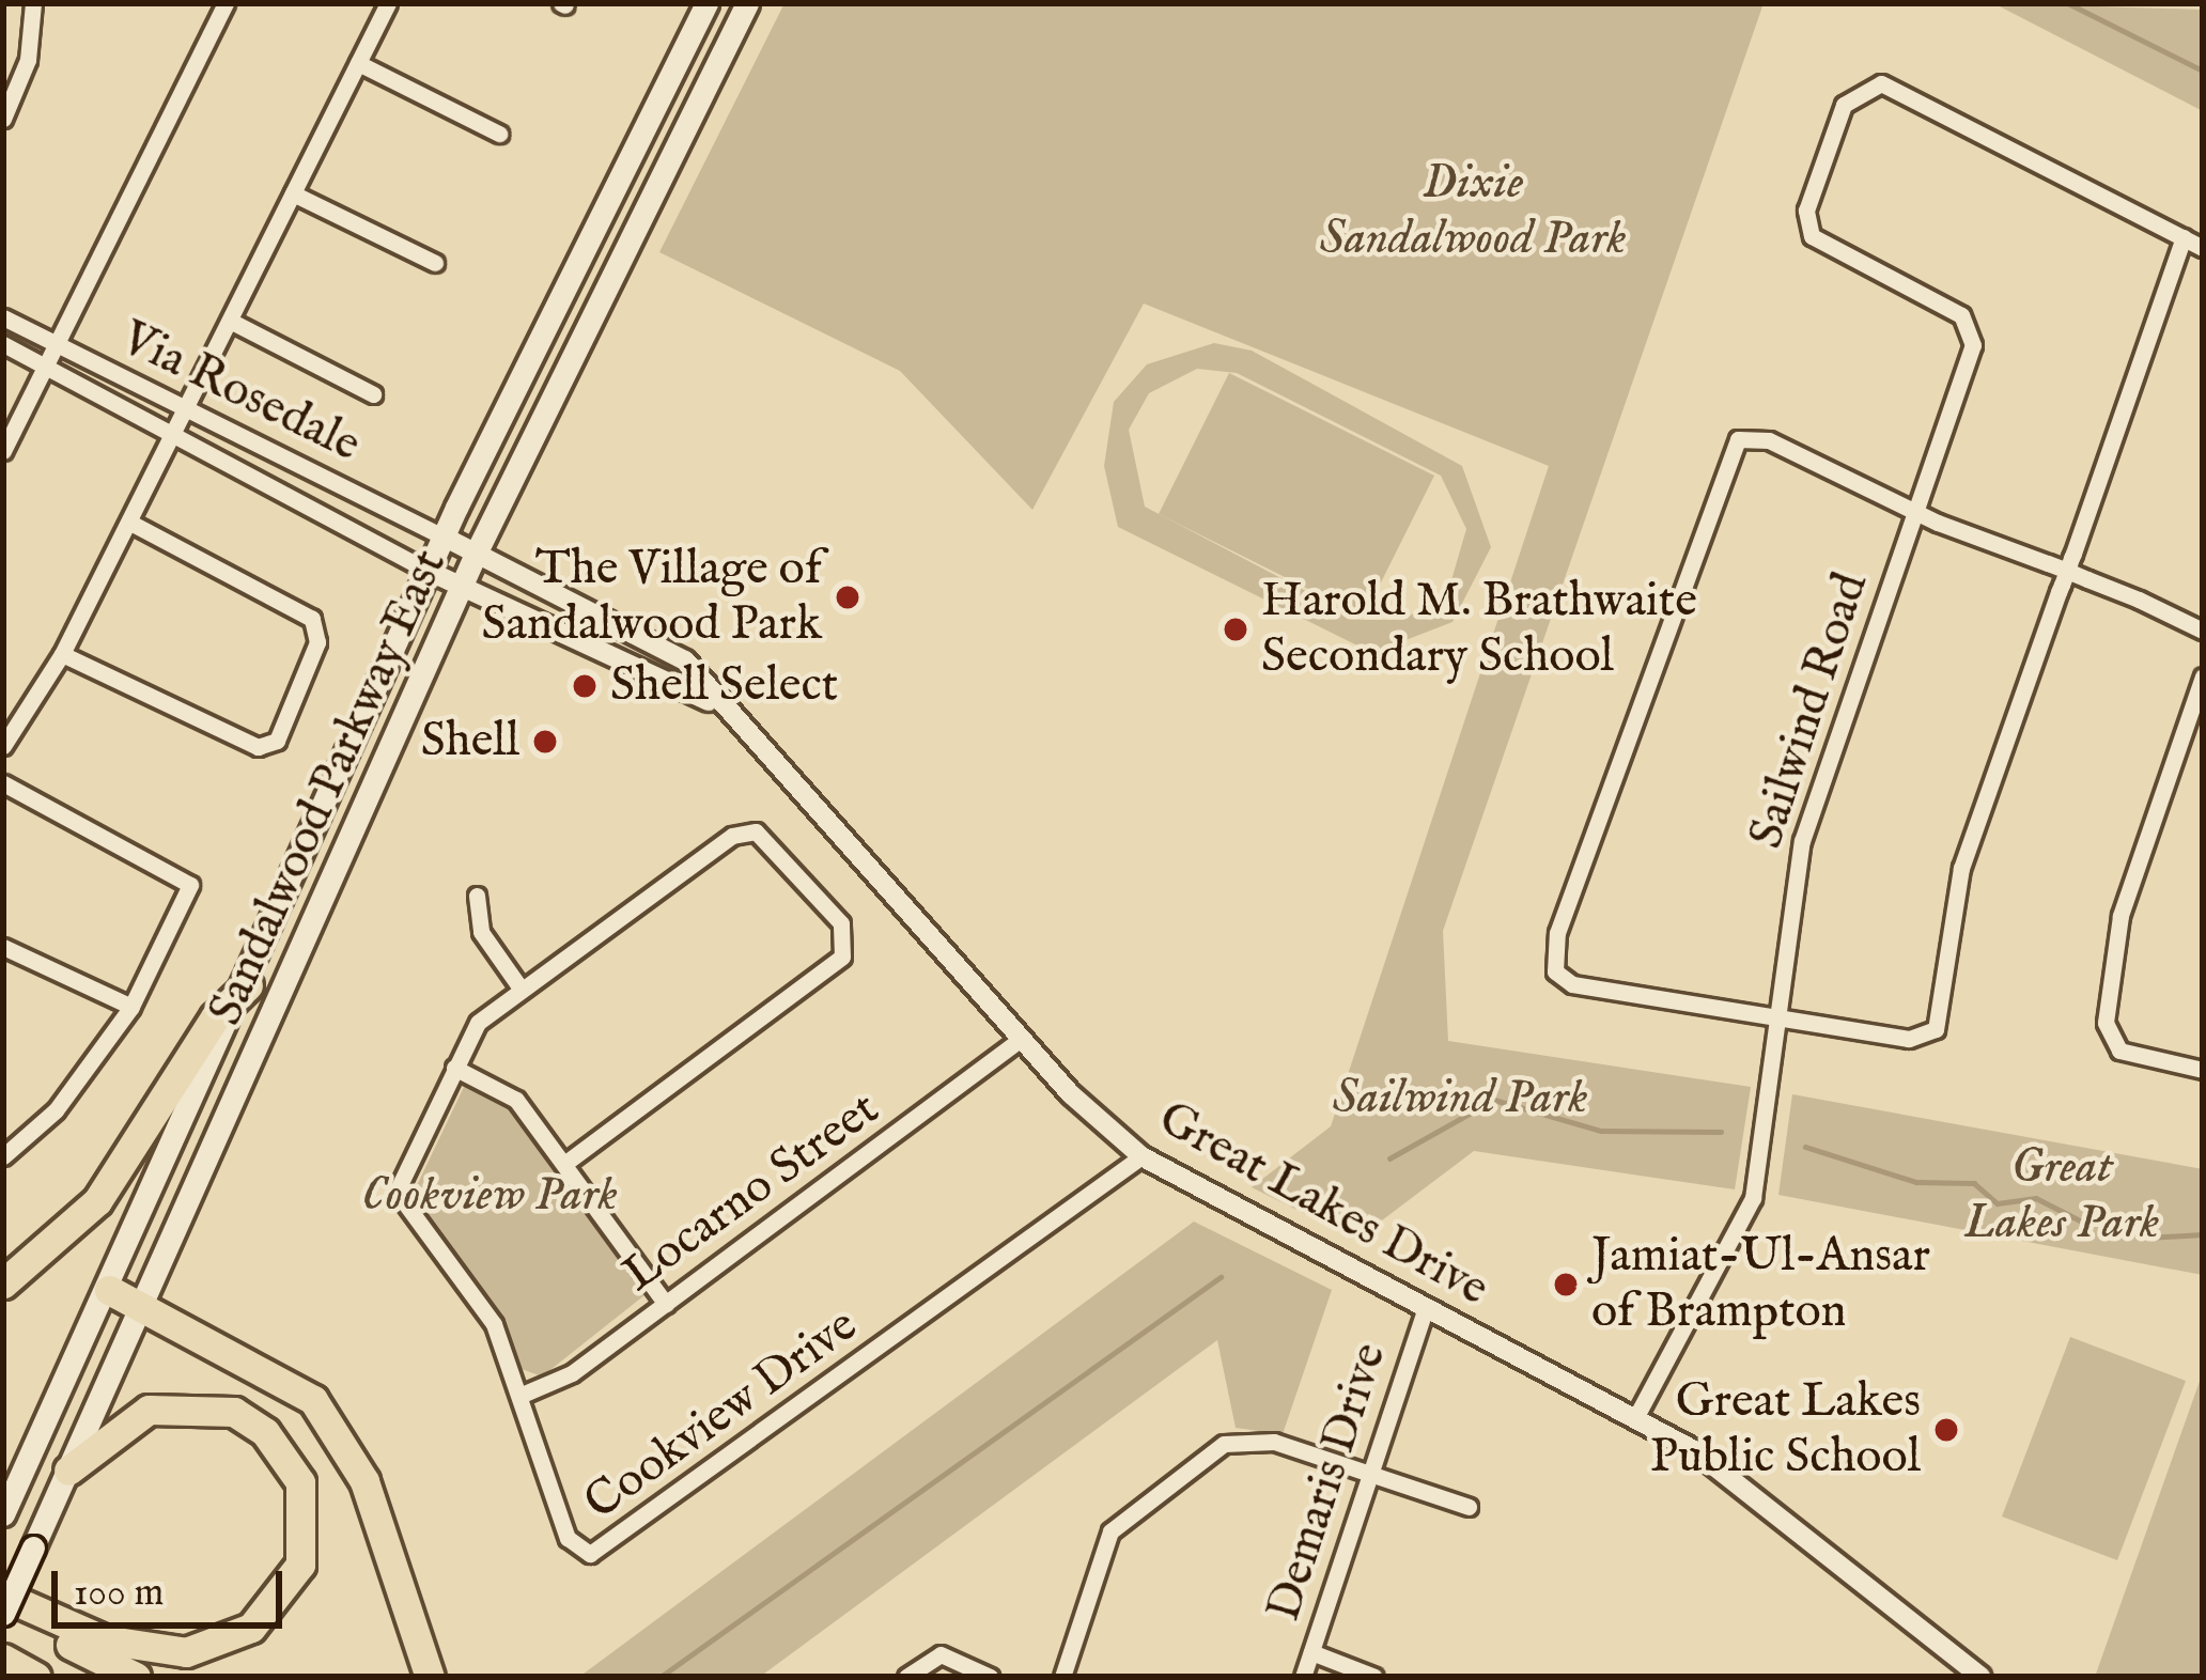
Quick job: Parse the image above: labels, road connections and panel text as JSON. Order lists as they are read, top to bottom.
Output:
{
  "streets": {
    "main road": ["Sandalwood Parkway East"],
    "street": [
      "Via Rosedale",
      "Sailwind Road",
      "Locarno Street",
      "Great Lakes Drive",
      "Cookview Drive",
      "Demaris Drive"
    ]
  },
  "crossings": [
    ["Via Rosedale", "Sandalwood Parkway East"],
    ["Via Rosedale", "Great Lakes Drive"],
    ["Sailwind Road", "Great Lakes Drive"],
    ["Sandalwood Parkway East", "Great Lakes Drive"],
    ["Locarno Street", "Great Lakes Drive"],
    ["Locarno Street", "Cookview Drive"],
    ["Great Lakes Drive", "Cookview Drive"],
    ["Great Lakes Drive", "Demaris Drive"]
  ],
  "parks": [
    "Dixie Sandalwood Park",
    "Sailwind Park",
    "Great Lakes Park",
    "Cookview Park"
  ],
  "places": [
    "The Village of Sandalwood Park",
    "Harold M. Brathwaite Secondary School",
    "Shell Select",
    "Shell",
    "Jamiat-Ul-Ansar of Brampton",
    "Great Lakes Public School"
  ],
  "scale_bar": "100 m"
}
